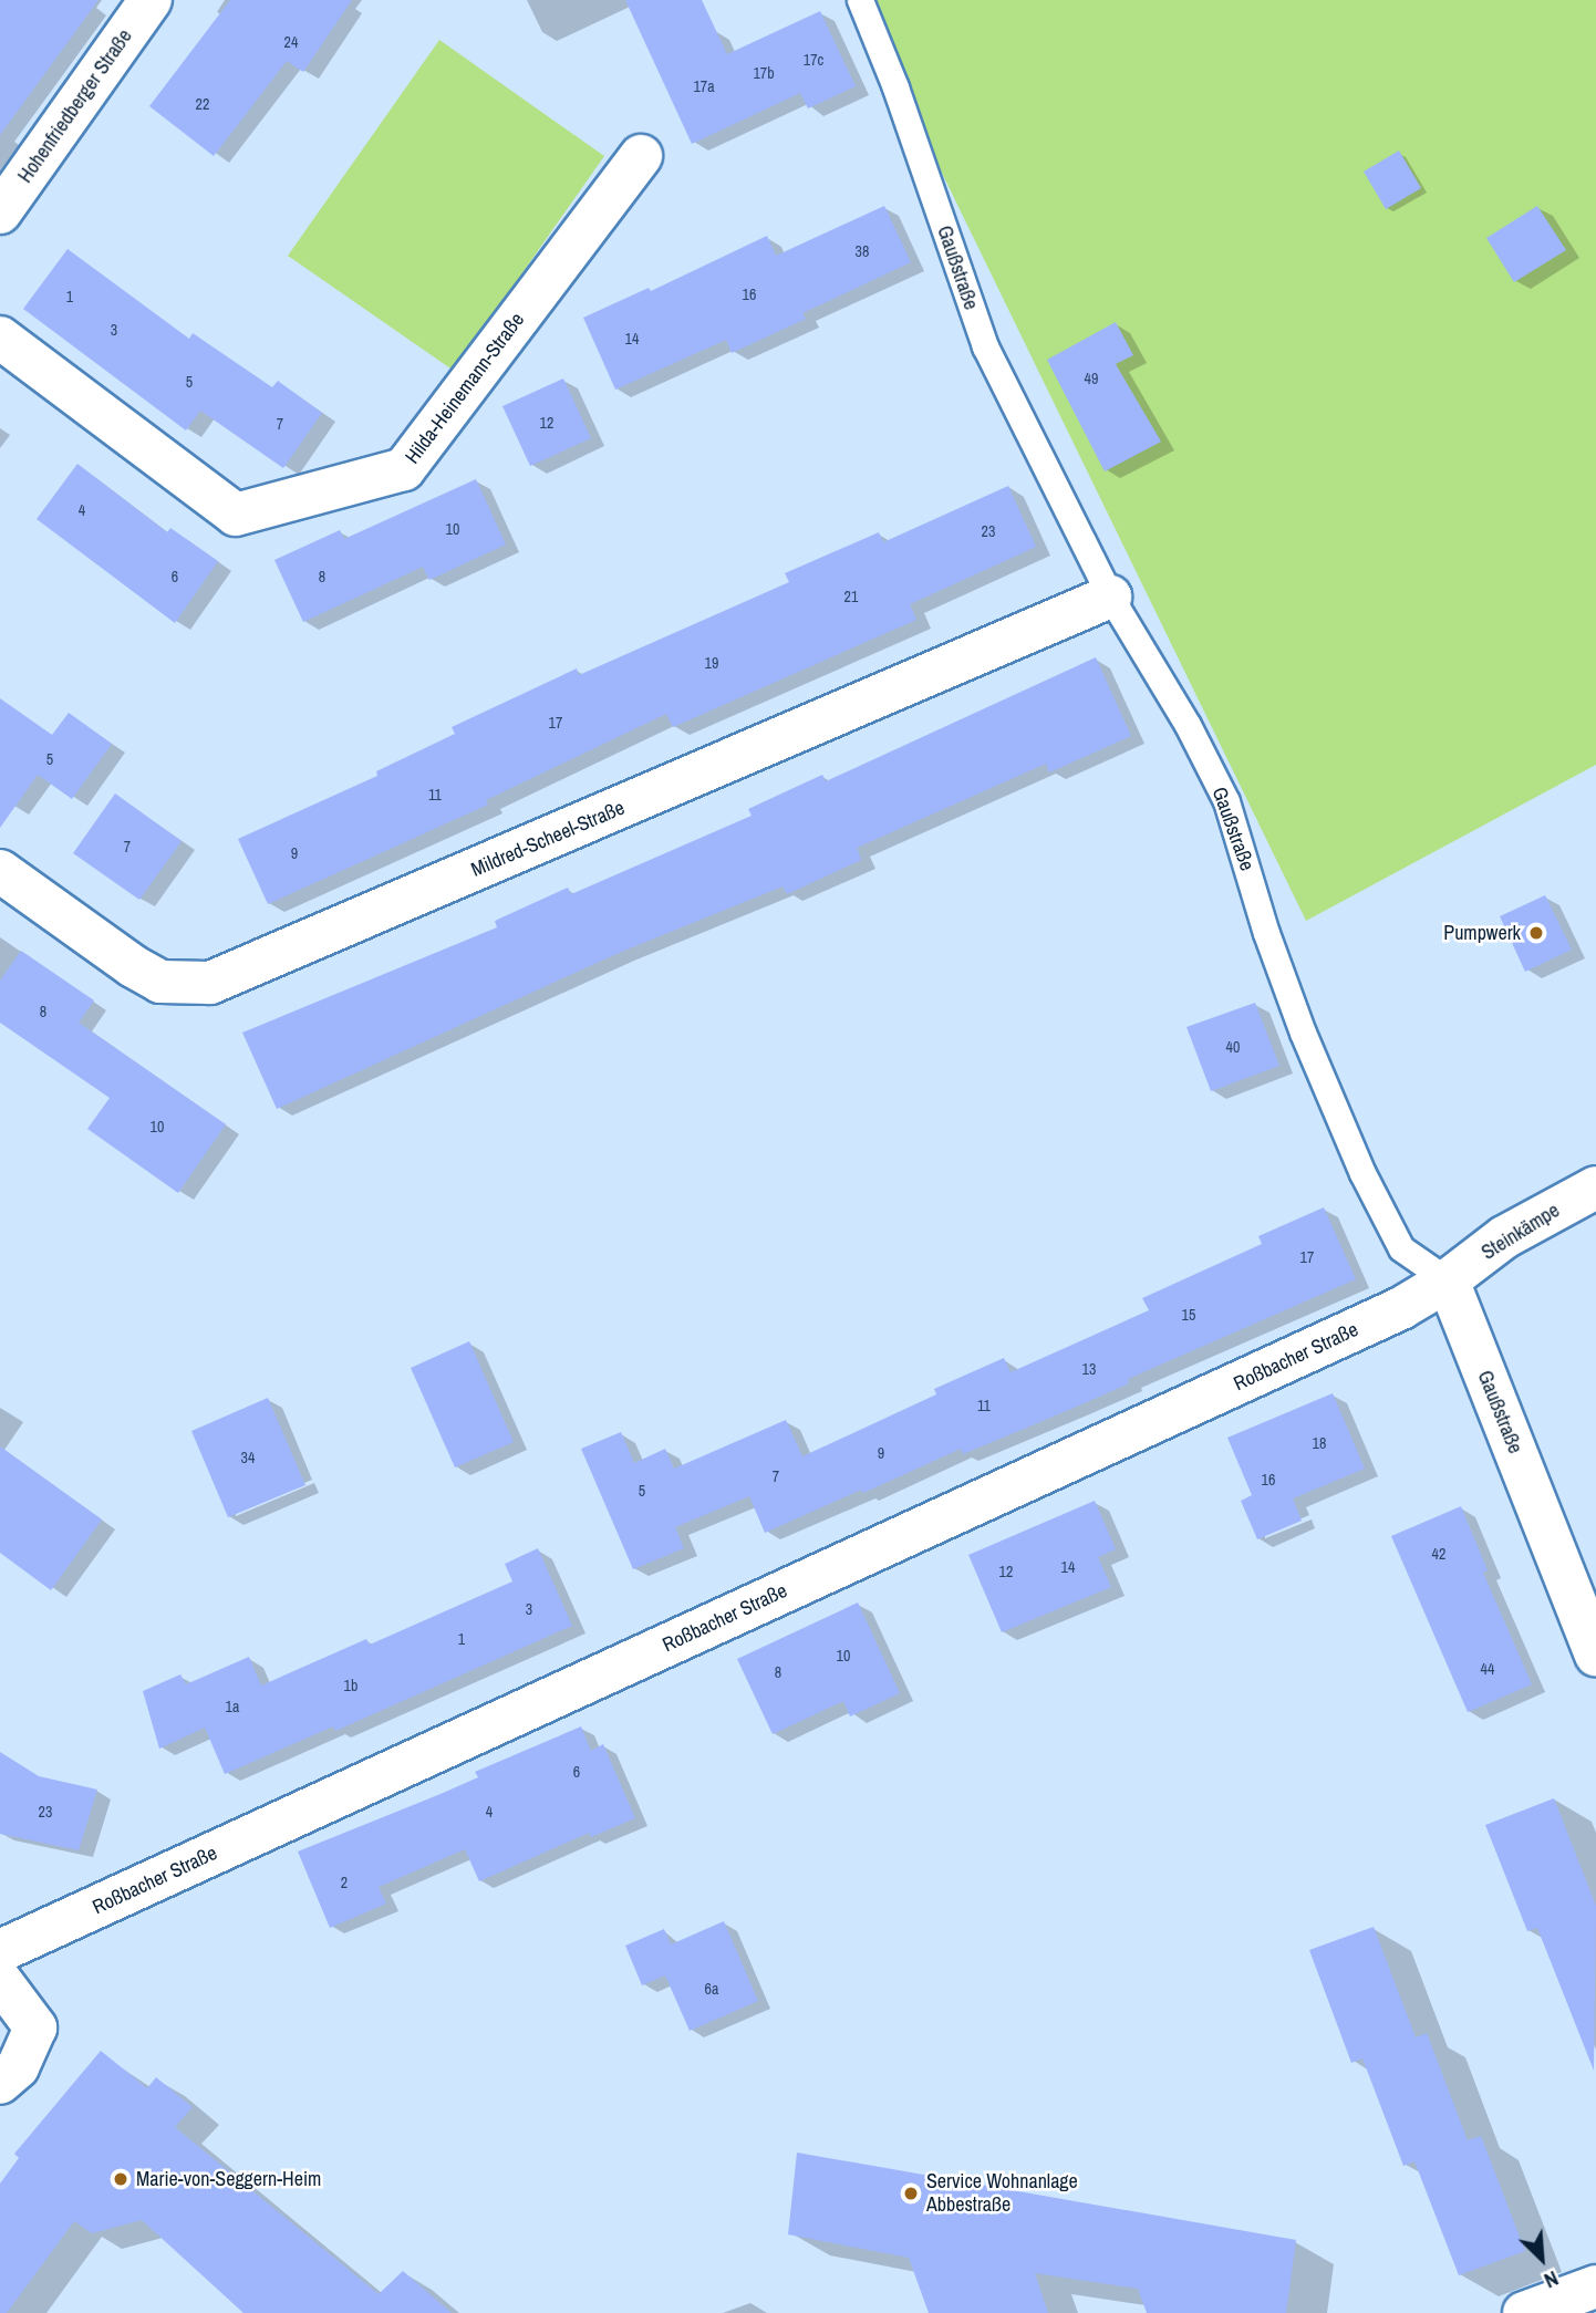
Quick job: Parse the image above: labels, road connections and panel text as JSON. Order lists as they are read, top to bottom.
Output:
{
  "streets": {
    "street": [
      "Hohenfriedberger Straße",
      "Gaußstraße",
      "Hilda-Heinemann-Straße",
      "Mildred-Scheel-Straße",
      "Steinkämpe",
      "Roßbacher Straße"
    ]
  },
  "crossings": [
    ["Gaußstraße", "Mildred-Scheel-Straße"],
    ["Gaußstraße", "Steinkämpe"],
    ["Gaußstraße", "Roßbacher Straße"],
    ["Steinkämpe", "Roßbacher Straße"]
  ],
  "places": ["Pumpwerk", "Marie-von-Seggern-Heim", "Service Wohnanlage Abbestraße"],
  "house_numbers": [
    "24",
    "17c",
    "17b",
    "17a",
    "22",
    "38",
    "16",
    "1",
    "3",
    "14",
    "49",
    "5",
    "12",
    "7",
    "4",
    "10",
    "23",
    "6",
    "8",
    "21",
    "19",
    "17",
    "5",
    "11",
    "7",
    "9",
    "8",
    "40",
    "10",
    "17",
    "15",
    "13",
    "11",
    "18",
    "9",
    "34",
    "7",
    "16",
    "5",
    "42",
    "14",
    "12",
    "3",
    "1",
    "10",
    "44",
    "8",
    "1b",
    "1a",
    "6",
    "23",
    "4",
    "2",
    "6a"
  ],
  "north": "bottom right"
}
